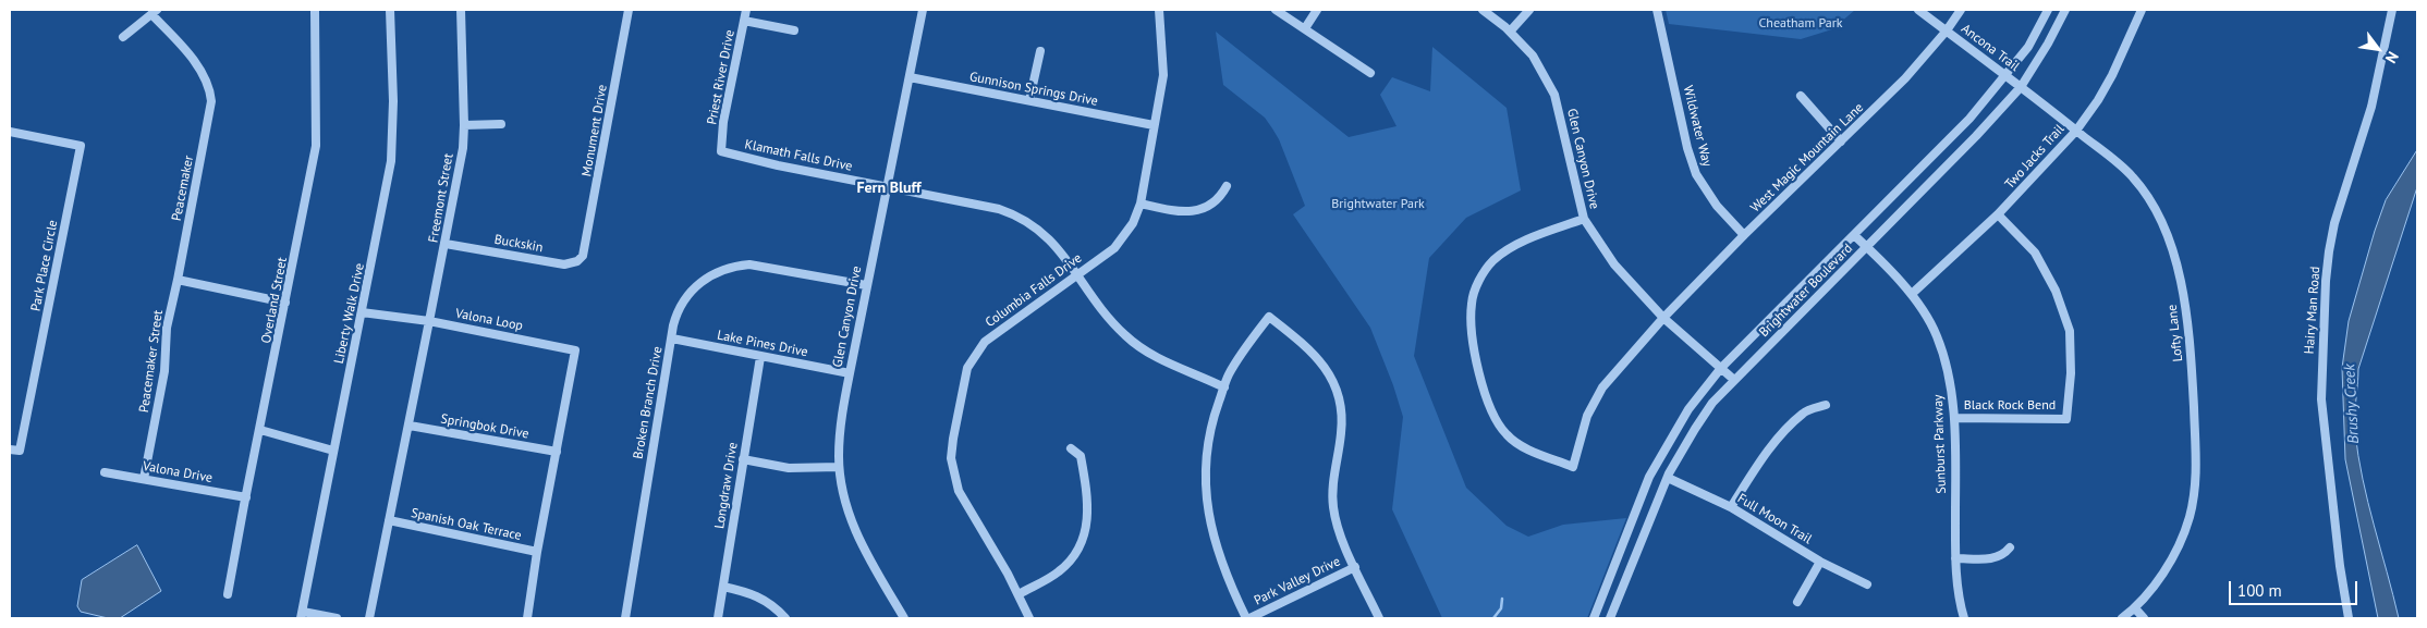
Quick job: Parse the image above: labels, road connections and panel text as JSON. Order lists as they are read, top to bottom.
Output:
{
  "streets": {
    "street": [
      "Ancona Trail",
      "Priest River Drive",
      "Gunnison Springs Drive",
      "Wildwater Way",
      "Monument Drive",
      "Klamath Falls Drive",
      "Two Jacks Trail",
      "West Magic Mountain Lane",
      "Glen Canyon Drive",
      "Peacemaker",
      "Freemont Street",
      "Buckskin",
      "Park Place Circle",
      "Columbia Falls Drive",
      "Brightwater Boulevard",
      "Overland Street",
      "Hairy Man Road",
      "Liberty Walk Drive",
      "Valona Loop",
      "Lofty Lane",
      "Lake Pines Drive",
      "Peacemaker Street",
      "Broken Branch Drive",
      "Black Rock Bend",
      "Springbok Drive",
      "Sunburst Parkway",
      "Valona Drive",
      "Longdraw Drive",
      "Full Moon Trail",
      "Spanish Oak Terrace",
      "Park Valley Drive"
    ]
  },
  "crossings": [
    ["Ancona Trail", "West Magic Mountain Lane"],
    ["Ancona Trail", "Brightwater Boulevard"],
    ["Ancona Trail", "Lofty Lane"],
    ["Priest River Drive", "Klamath Falls Drive"],
    ["Gunnison Springs Drive", "Glen Canyon Drive"],
    ["Gunnison Springs Drive", "Columbia Falls Drive"],
    ["Wildwater Way", "West Magic Mountain Lane"],
    ["Monument Drive", "Buckskin"],
    ["Klamath Falls Drive", "Glen Canyon Drive"],
    ["Klamath Falls Drive", "Columbia Falls Drive"],
    ["Two Jacks Trail", "Lofty Lane"],
    ["Two Jacks Trail", "Black Rock Bend"],
    ["Two Jacks Trail", "Sunburst Parkway"],
    ["West Magic Mountain Lane", "Glen Canyon Drive"],
    ["Glen Canyon Drive", "Brightwater Boulevard"],
    ["Glen Canyon Drive", "Lake Pines Drive"],
    ["Glen Canyon Drive", "Broken Branch Drive"],
    ["Peacemaker", "Peacemaker Street"],
    ["Freemont Street", "Buckskin"],
    ["Freemont Street", "Valona Loop"],
    ["Brightwater Boulevard", "Lofty Lane"],
    ["Brightwater Boulevard", "Sunburst Parkway"],
    ["Brightwater Boulevard", "Full Moon Trail"],
    ["Overland Street", "Valona Drive"],
    ["Valona Loop", "Springbok Drive"],
    ["Valona Loop", "Spanish Oak Terrace"],
    ["Lake Pines Drive", "Broken Branch Drive"],
    ["Lake Pines Drive", "Longdraw Drive"],
    ["Peacemaker Street", "Valona Drive"],
    ["Black Rock Bend", "Sunburst Parkway"]
  ],
  "districts": ["Fern Bluff"],
  "water": ["Brushy Creek"],
  "parks": ["Cheatham Park", "Brightwater Park"],
  "scale_bar": "100 m",
  "north": "bottom right"
}
